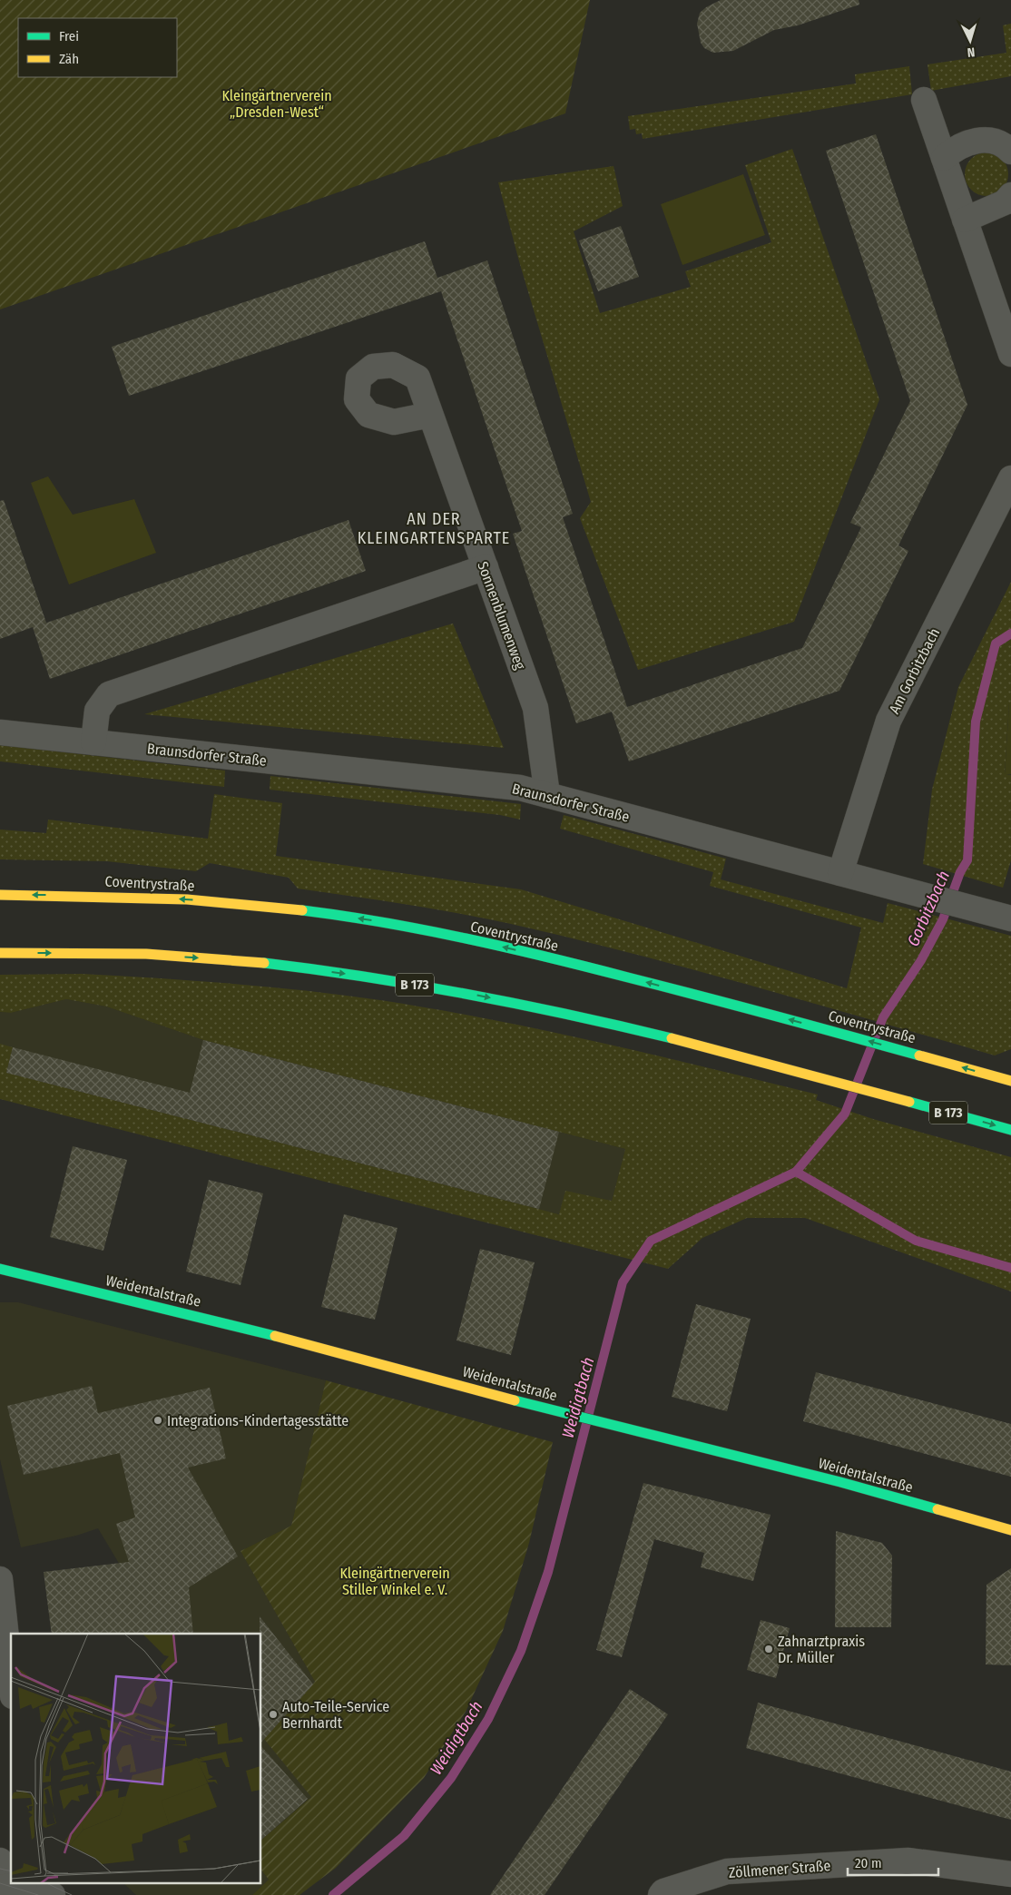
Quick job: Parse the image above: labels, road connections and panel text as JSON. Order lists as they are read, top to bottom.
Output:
{
  "streets": {
    "main road": ["Coventrystraße", "B 173", "Weidentalstraße"],
    "street": [
      "Sonnenblumenweg",
      "Am Gorbitzbach",
      "Braunsdorfer Straße",
      "Zöllmener Straße"
    ]
  },
  "crossings": [
    ["Sonnenblumenweg", "Braunsdorfer Straße"],
    ["Am Gorbitzbach", "Braunsdorfer Straße"]
  ],
  "districts": ["AN DER KLEINGARTENSPARTE"],
  "water": ["Gorbitzbach", "Weidigtbach"],
  "parks": ["Kleingärtnerverein „Dresden-West“", "Kleingärtnerverein Stiller Winkel e. V."],
  "places": ["Integrations-Kindertagesstätte", "Zahnarztpraxis Dr. Müller", "Auto-Teile-Service Bernhardt"],
  "legend": ["Frei", "Zäh"],
  "scale_bar": "20 m",
  "north": "bottom"
}
